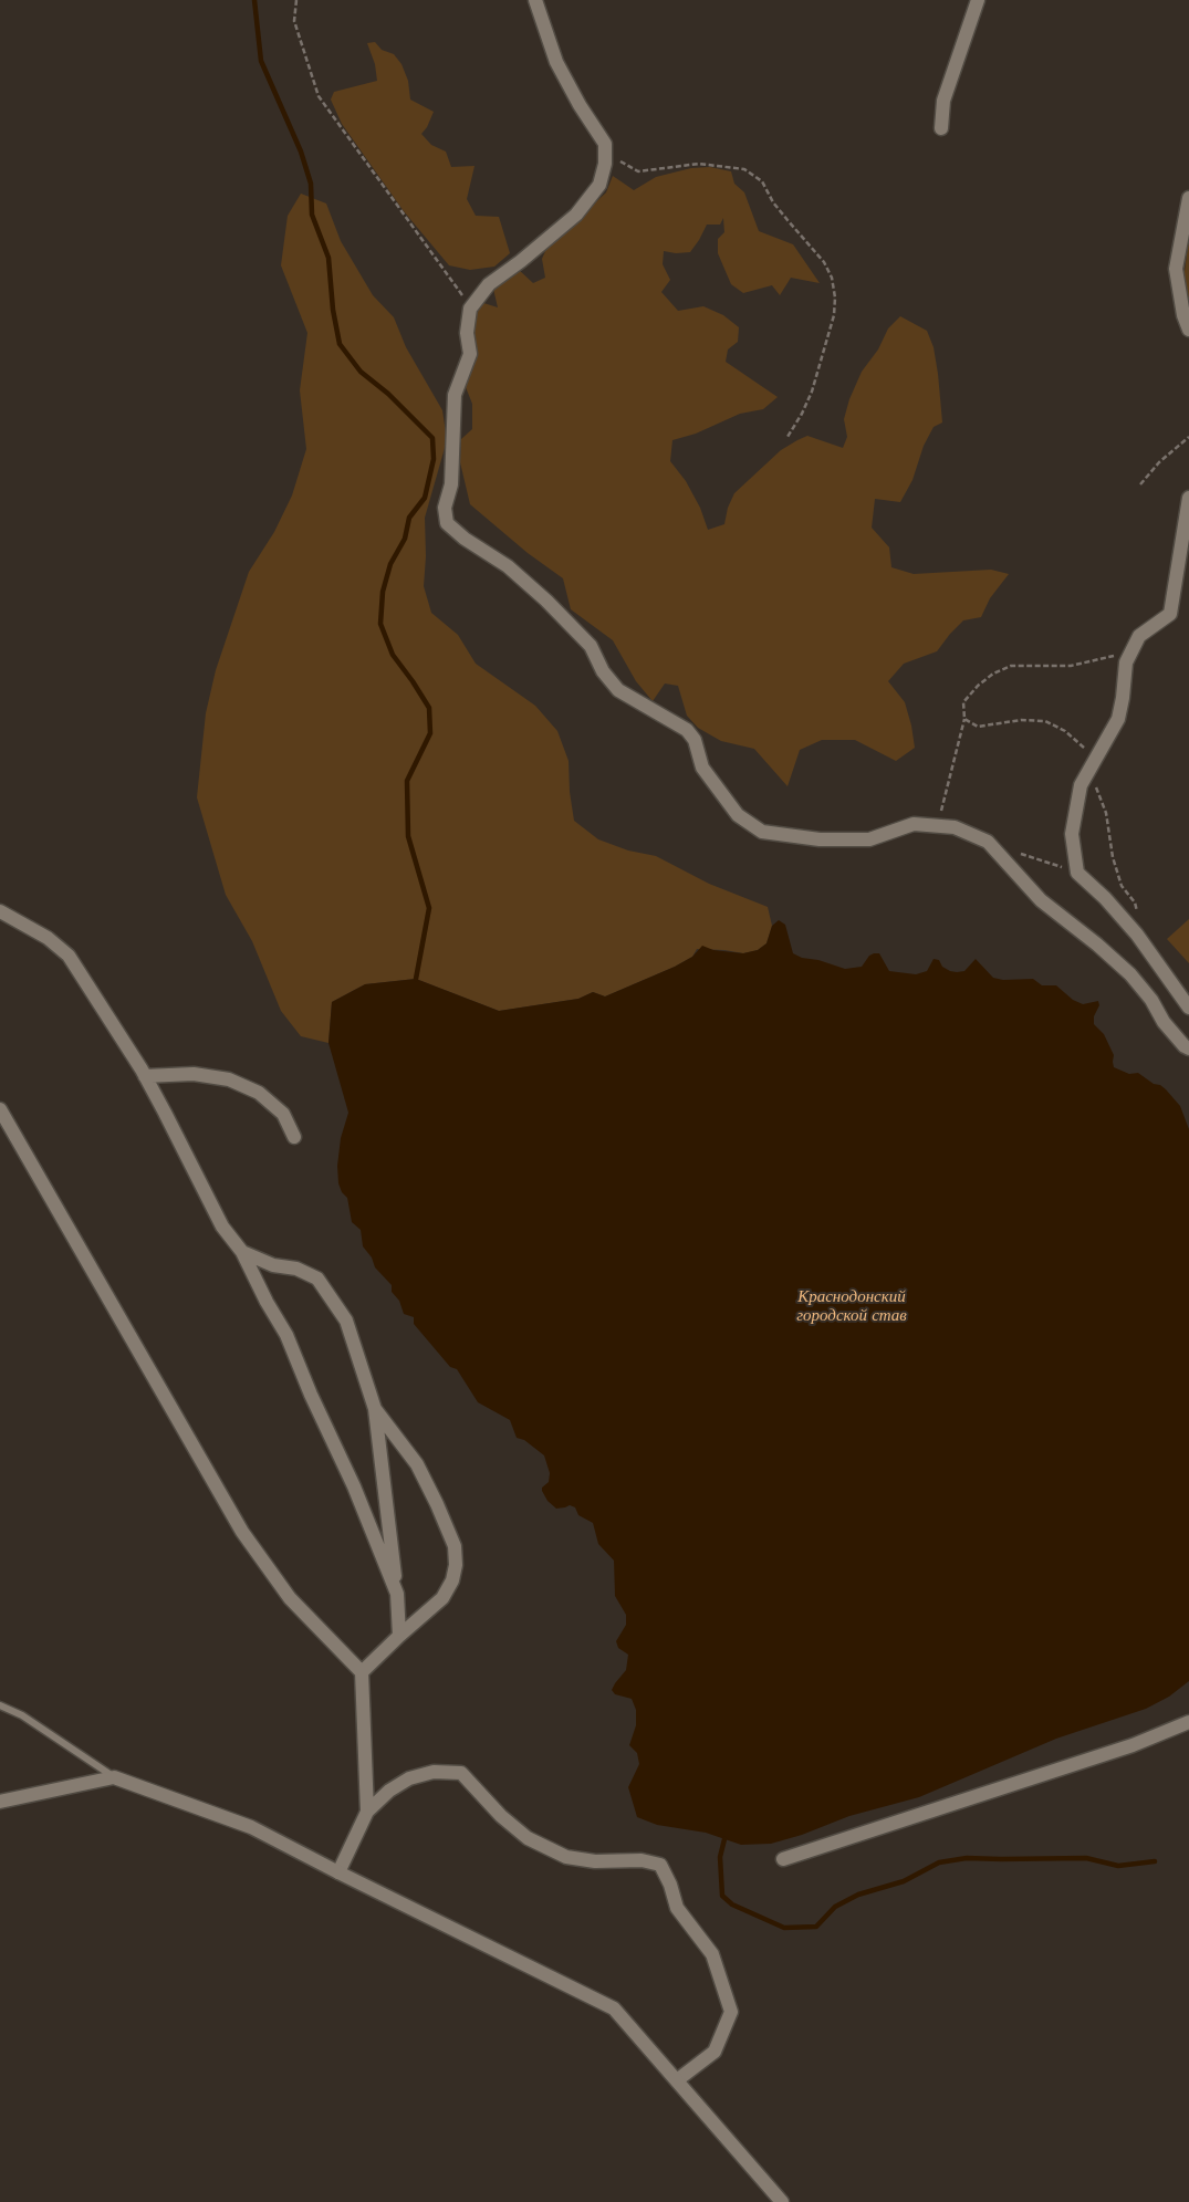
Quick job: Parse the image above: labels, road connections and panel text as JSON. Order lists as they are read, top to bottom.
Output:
{
  "water": ["Краснодонский городской став"]
}
